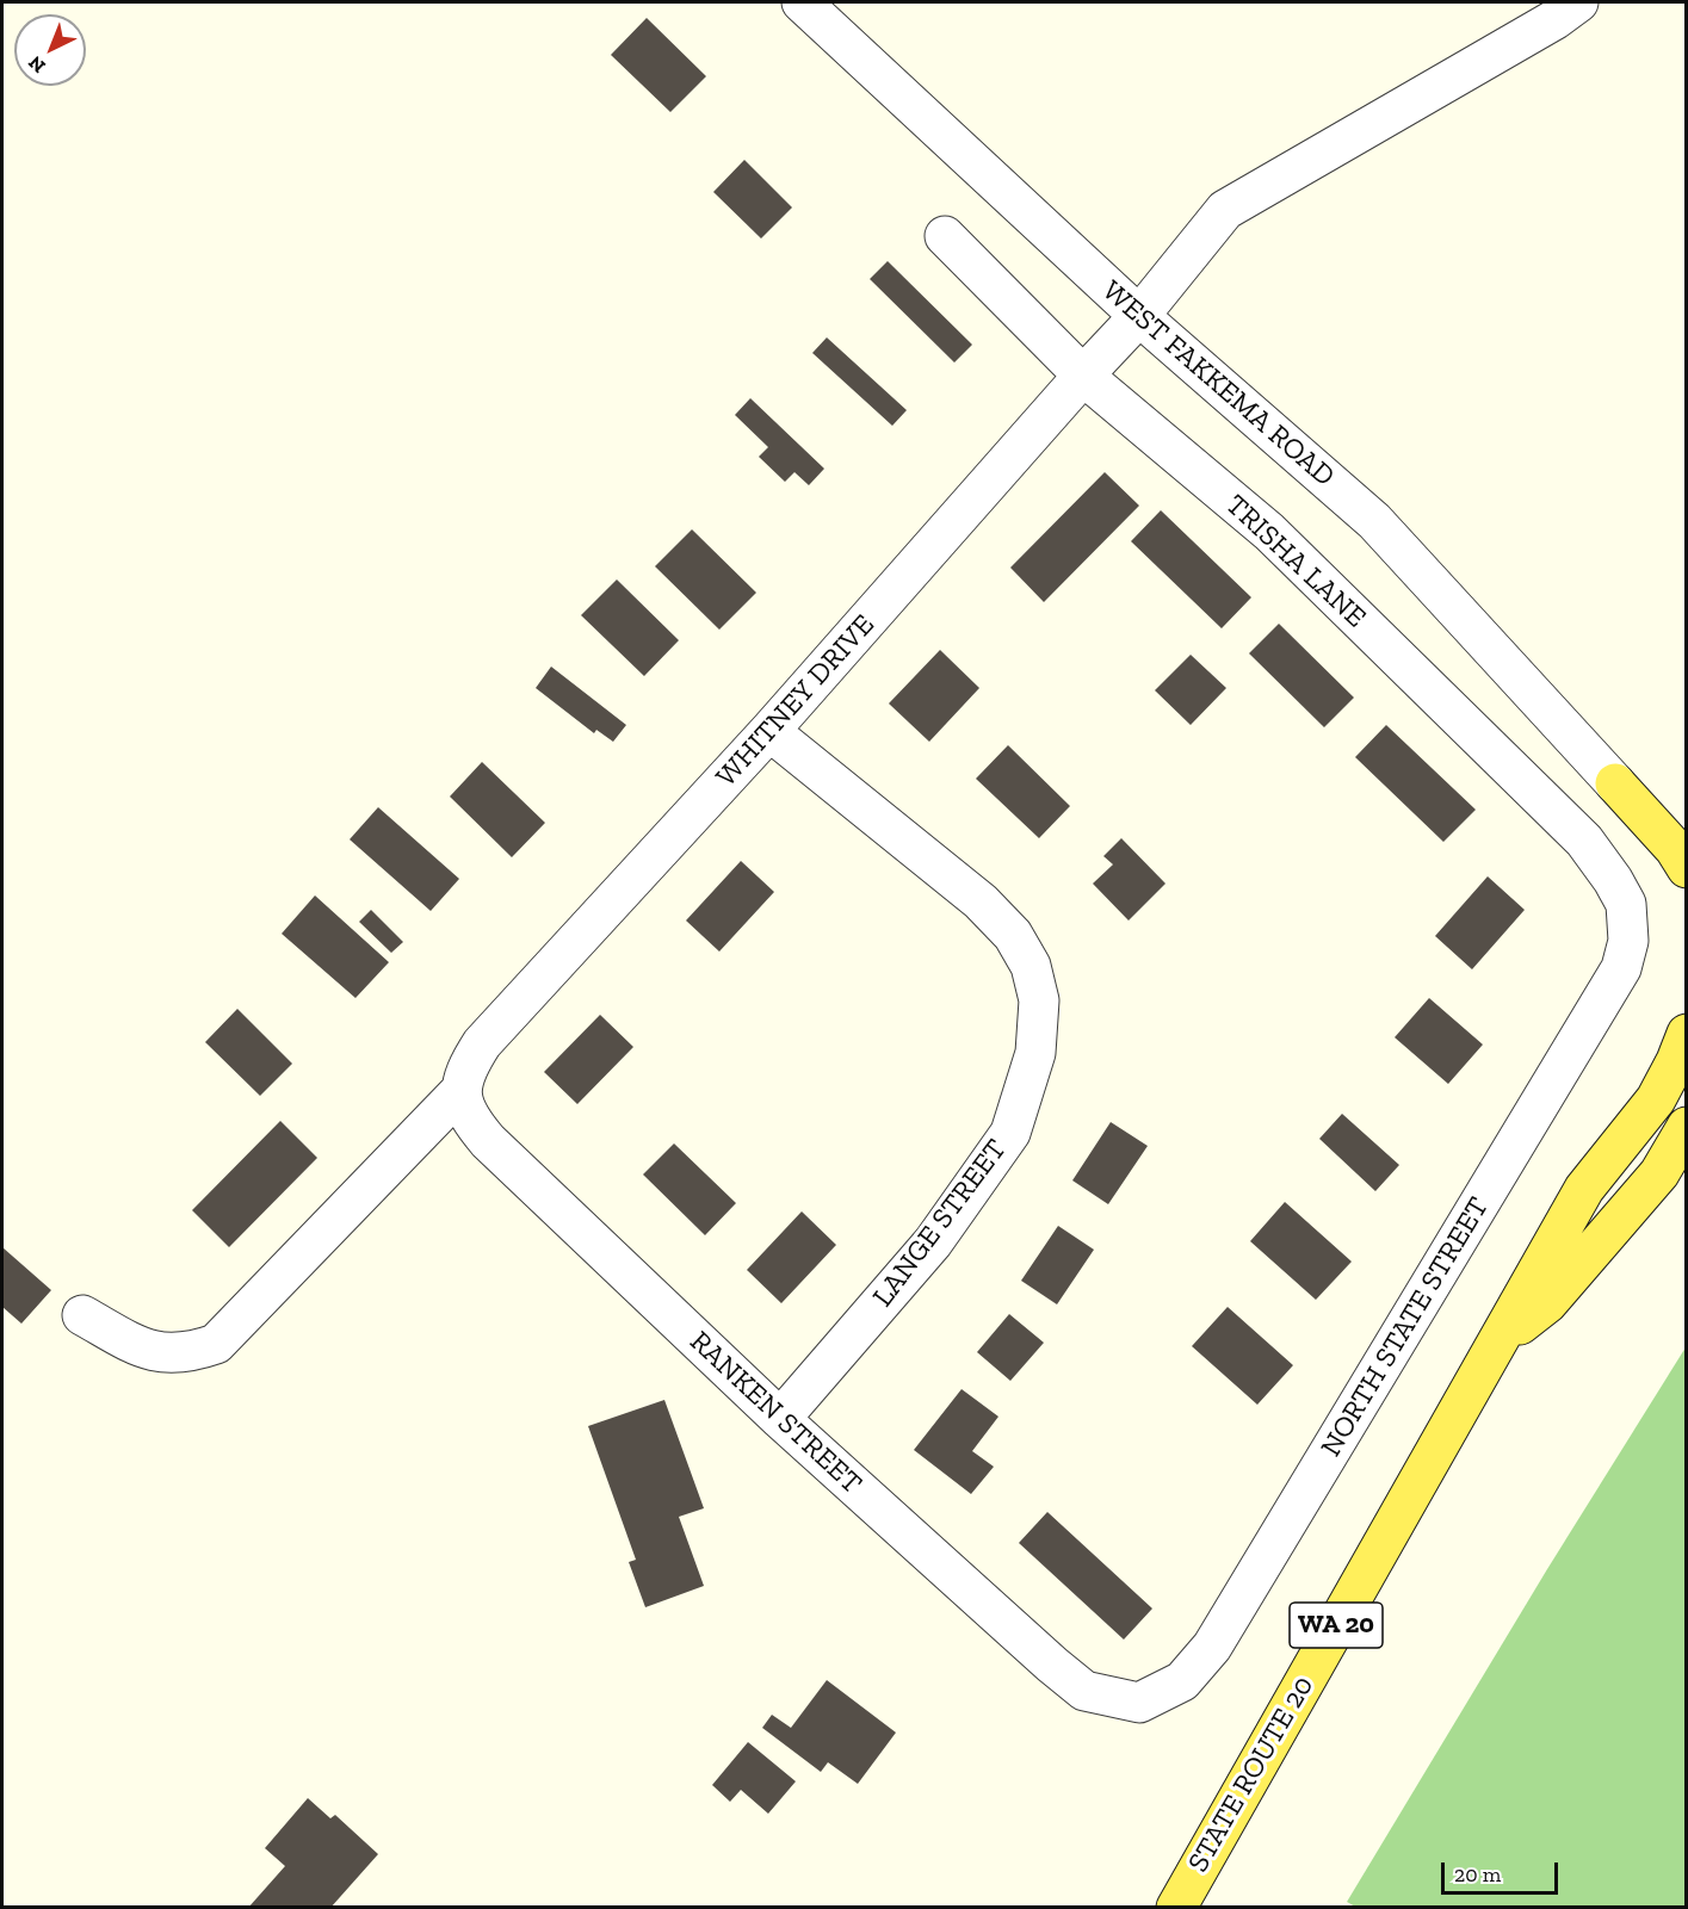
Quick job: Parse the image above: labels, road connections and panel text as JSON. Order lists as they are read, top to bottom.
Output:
{
  "streets": {
    "main road": ["WA 20", "STATE ROUTE 20"],
    "street": [
      "WEST FAKKEMA ROAD",
      "TRISHA LANE",
      "WHITNEY DRIVE",
      "LANGE STREET",
      "NORTH STATE STREET",
      "RANKEN STREET"
    ]
  },
  "crossings": [
    ["WEST FAKKEMA ROAD", "WHITNEY DRIVE"],
    ["TRISHA LANE", "WHITNEY DRIVE"],
    ["TRISHA LANE", "NORTH STATE STREET"],
    ["WHITNEY DRIVE", "LANGE STREET"],
    ["WHITNEY DRIVE", "RANKEN STREET"],
    ["LANGE STREET", "RANKEN STREET"],
    ["NORTH STATE STREET", "RANKEN STREET"]
  ],
  "scale_bar": "20 m",
  "north": "bottom left"
}
